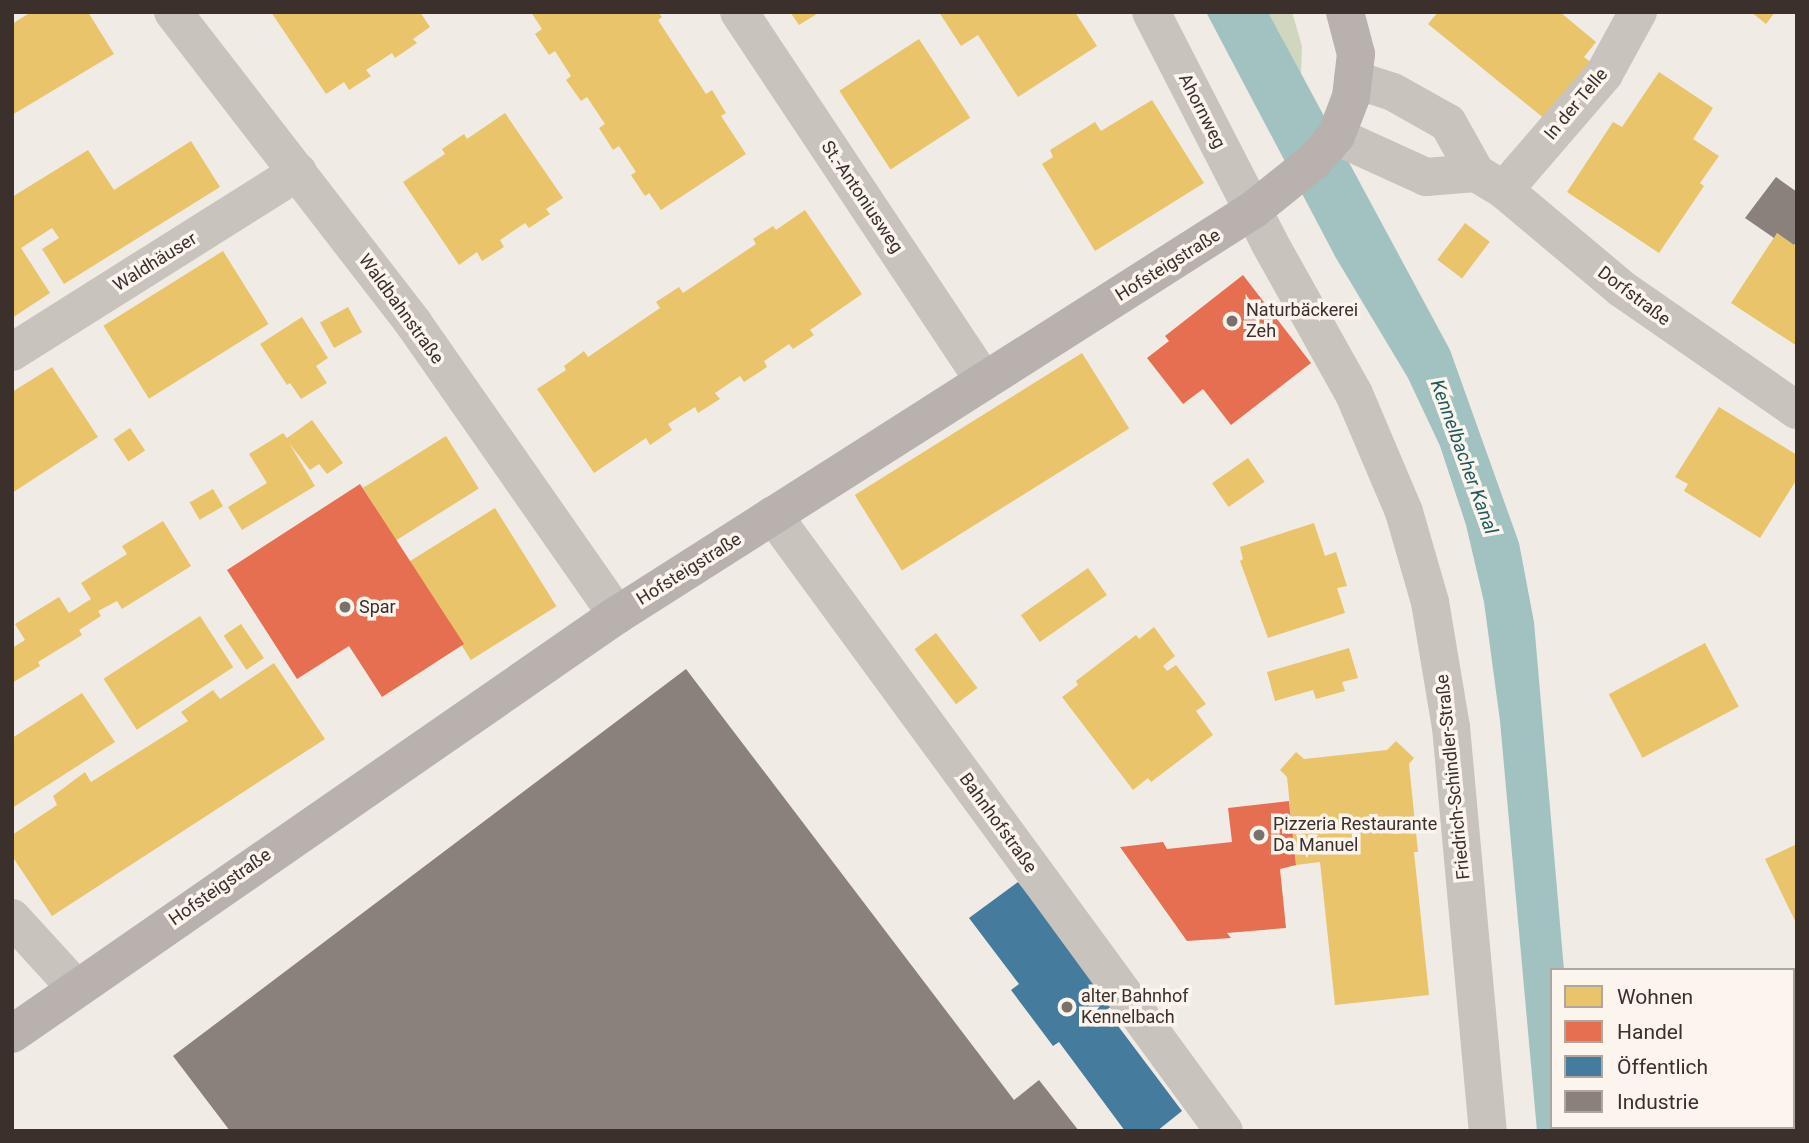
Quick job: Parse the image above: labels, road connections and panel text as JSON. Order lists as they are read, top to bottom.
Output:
{
  "streets": {
    "main road": ["Hofsteigstraße"],
    "street": [
      "In der Telle",
      "Ahornweg",
      "St.-Antoniusweg",
      "Waldhäuser",
      "Dorfstraße",
      "Waldbahnstraße",
      "Friedrich-Schindler-Straße",
      "Bahnhofstraße"
    ]
  },
  "crossings": [
    ["In der Telle", "Dorfstraße"],
    ["Ahornweg", "Hofsteigstraße"],
    ["Ahornweg", "Friedrich-Schindler-Straße"],
    ["St.-Antoniusweg", "Hofsteigstraße"],
    ["Waldhäuser", "Waldbahnstraße"],
    ["Hofsteigstraße", "Dorfstraße"],
    ["Hofsteigstraße", "Waldbahnstraße"],
    ["Hofsteigstraße", "Friedrich-Schindler-Straße"],
    ["Hofsteigstraße", "Bahnhofstraße"]
  ],
  "water": ["Kennelbacher Kanal"],
  "places": [
    "Naturbäckerei Zeh",
    "Spar",
    "Pizzeria Restaurante Da Manuel",
    "alter Bahnhof Kennelbach"
  ],
  "legend": [
    "Wohnen",
    "Handel",
    "Öffentlich",
    "Industrie"
  ]
}
